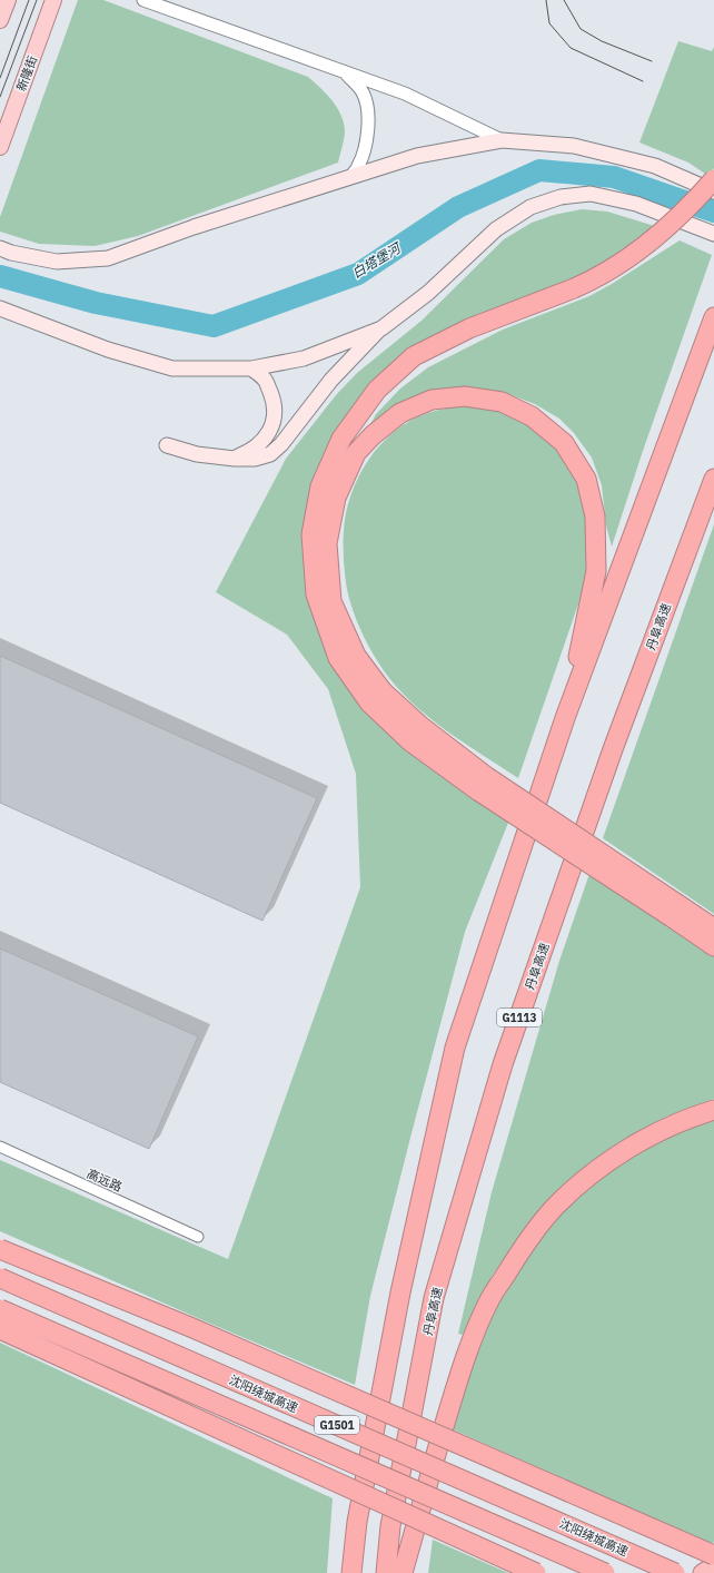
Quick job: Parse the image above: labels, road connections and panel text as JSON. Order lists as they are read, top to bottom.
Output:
{
  "streets": {
    "highway": [
      "丹阜高速",
      "G1113",
      "沈阳绕城高速",
      "G1501"
    ],
    "main road": ["新隆街"],
    "street": ["高远路"]
  },
  "water": ["白塔堡河"]
}
